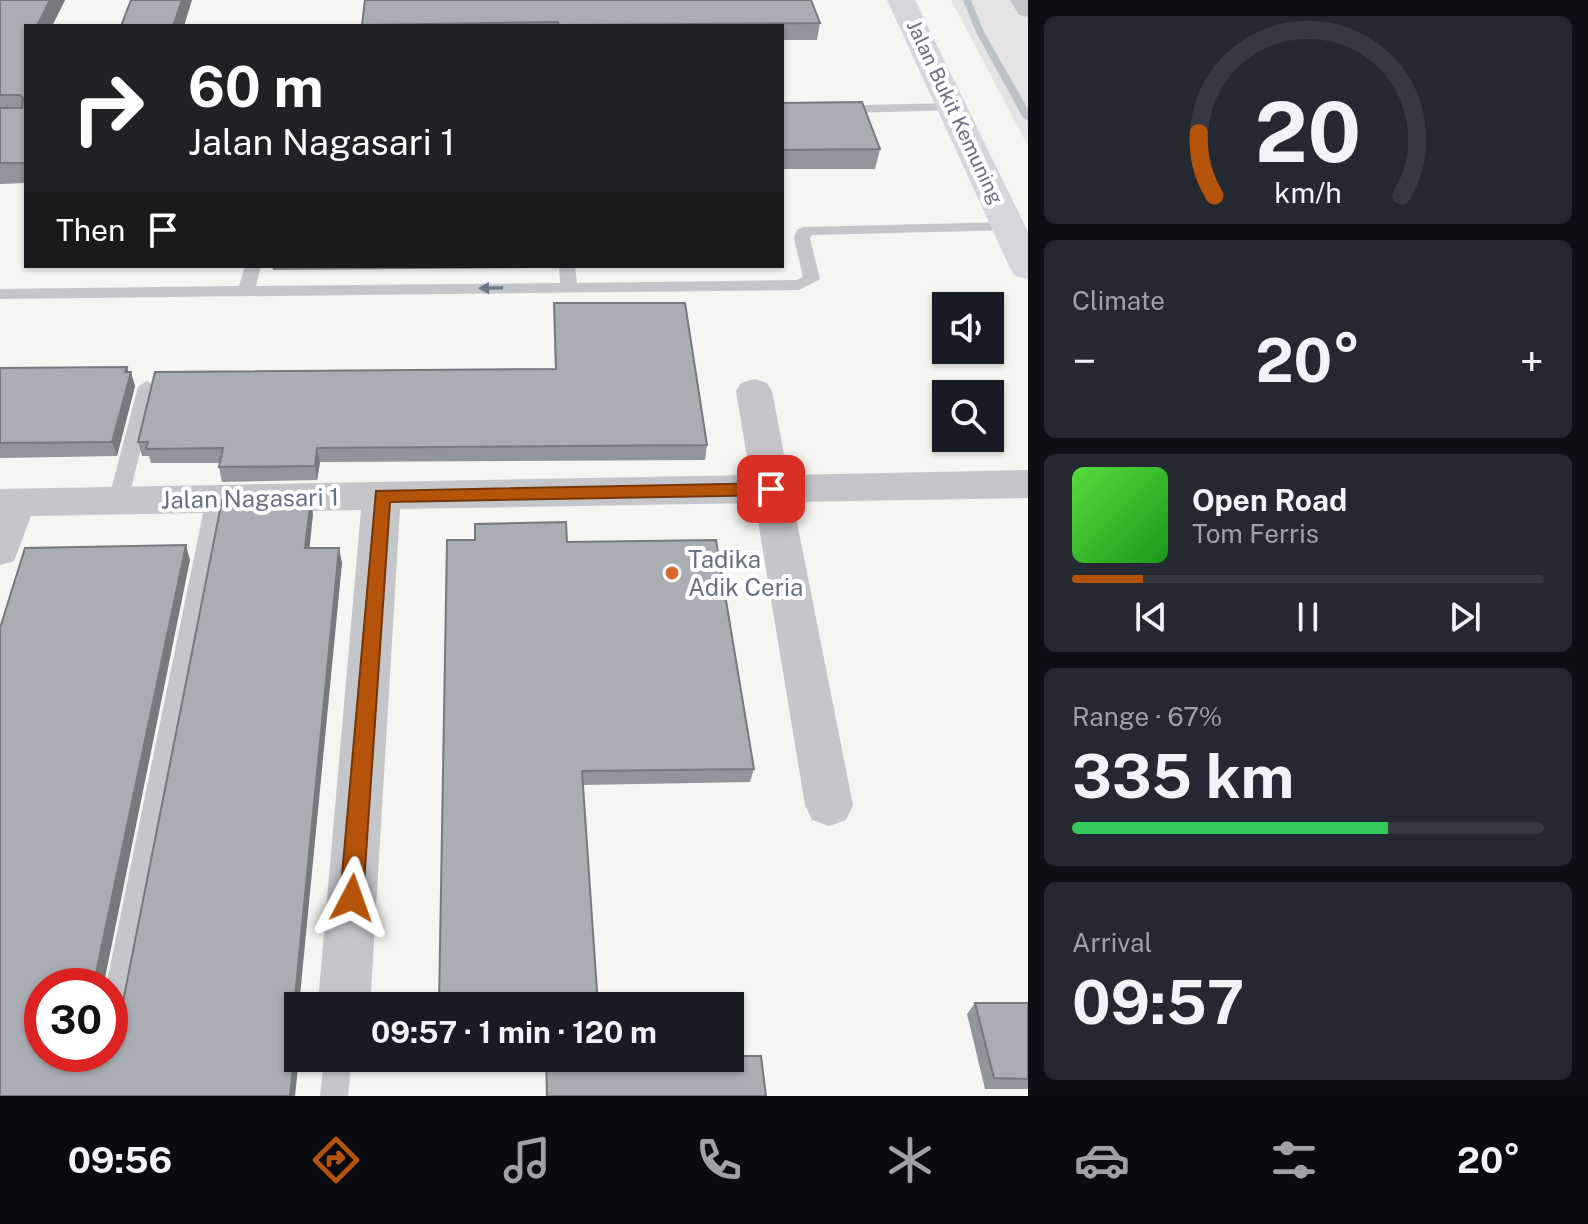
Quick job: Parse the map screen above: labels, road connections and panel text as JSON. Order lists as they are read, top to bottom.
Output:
{
  "streets": {
    "main road": ["Jalan Bukit Kemuning"],
    "street": ["Jalan Nagasari 1"]
  },
  "places": ["Tadika Adik Ceria"],
  "page": {
    "turn": ["60 m", "Jalan Nagasari 1"],
    "then": "Then",
    "tile": [
      "Climate",
      ["Range · 67%", "335 km"],
      ["Arrival", "09:57"]
    ],
    "heat": ["−", "20°", "+"],
    "song": ["Open Road", "Tom Ferris"],
    "limit": "30",
    "trip": "09:57 · 1 min · 120 m",
    "tabs": ["09:56", "20°"],
    "gauge": ["20", "km/h"]
  }
}
